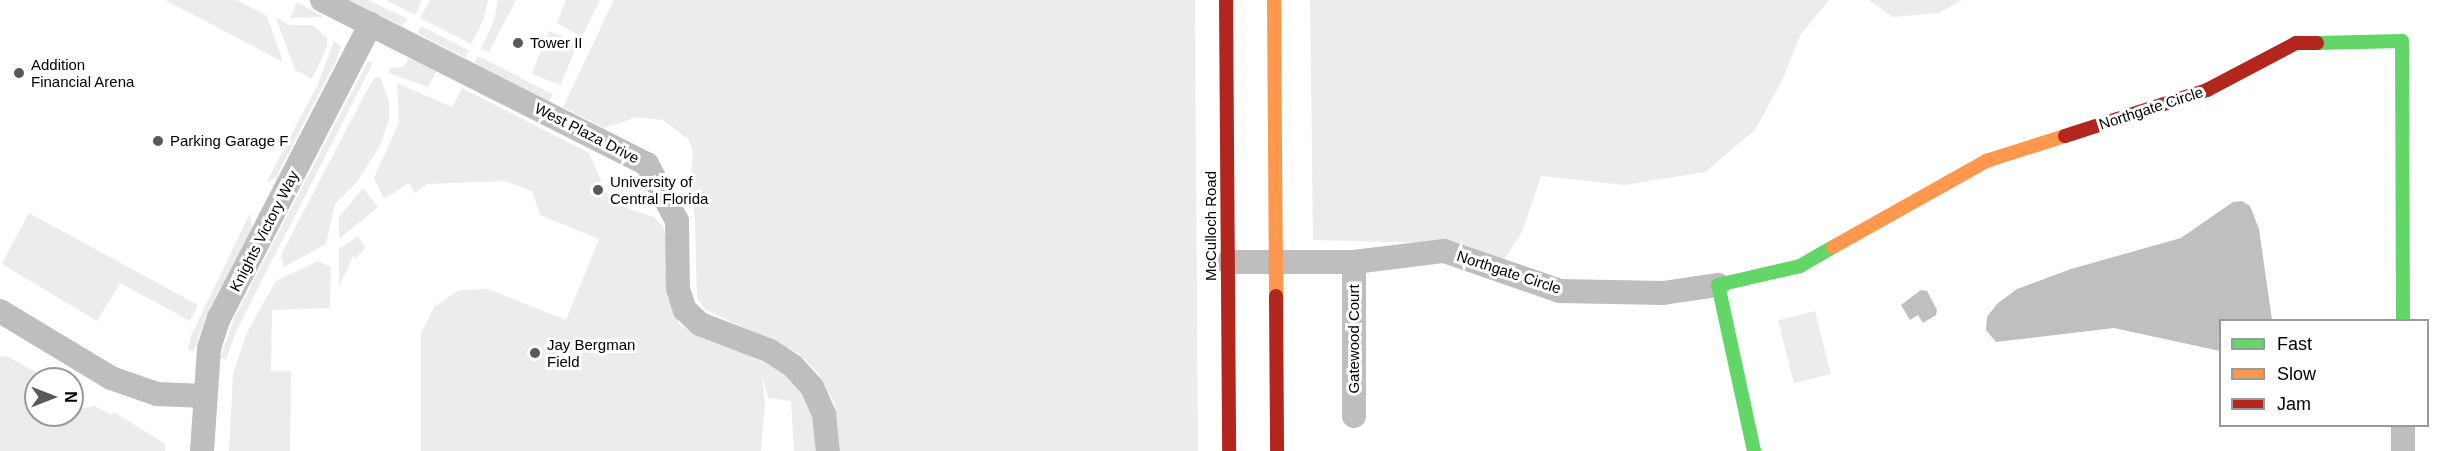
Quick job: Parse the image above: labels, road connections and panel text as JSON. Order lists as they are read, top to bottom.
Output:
{
  "streets": {
    "street": [
      "Northgate Circle",
      "West Plaza Drive",
      "McCulloch Road",
      "Knights Victory Way",
      "Gatewood Court"
    ]
  },
  "crossings": [
    ["Northgate Circle", "McCulloch Road"],
    ["Northgate Circle", "Gatewood Court"],
    ["West Plaza Drive", "Knights Victory Way"]
  ],
  "places": [
    "Tower II",
    "Addition Financial Arena",
    "Parking Garage F",
    "University of Central Florida",
    "Jay Bergman Field"
  ],
  "legend": ["Fast", "Slow", "Jam"],
  "north": "right"
}
